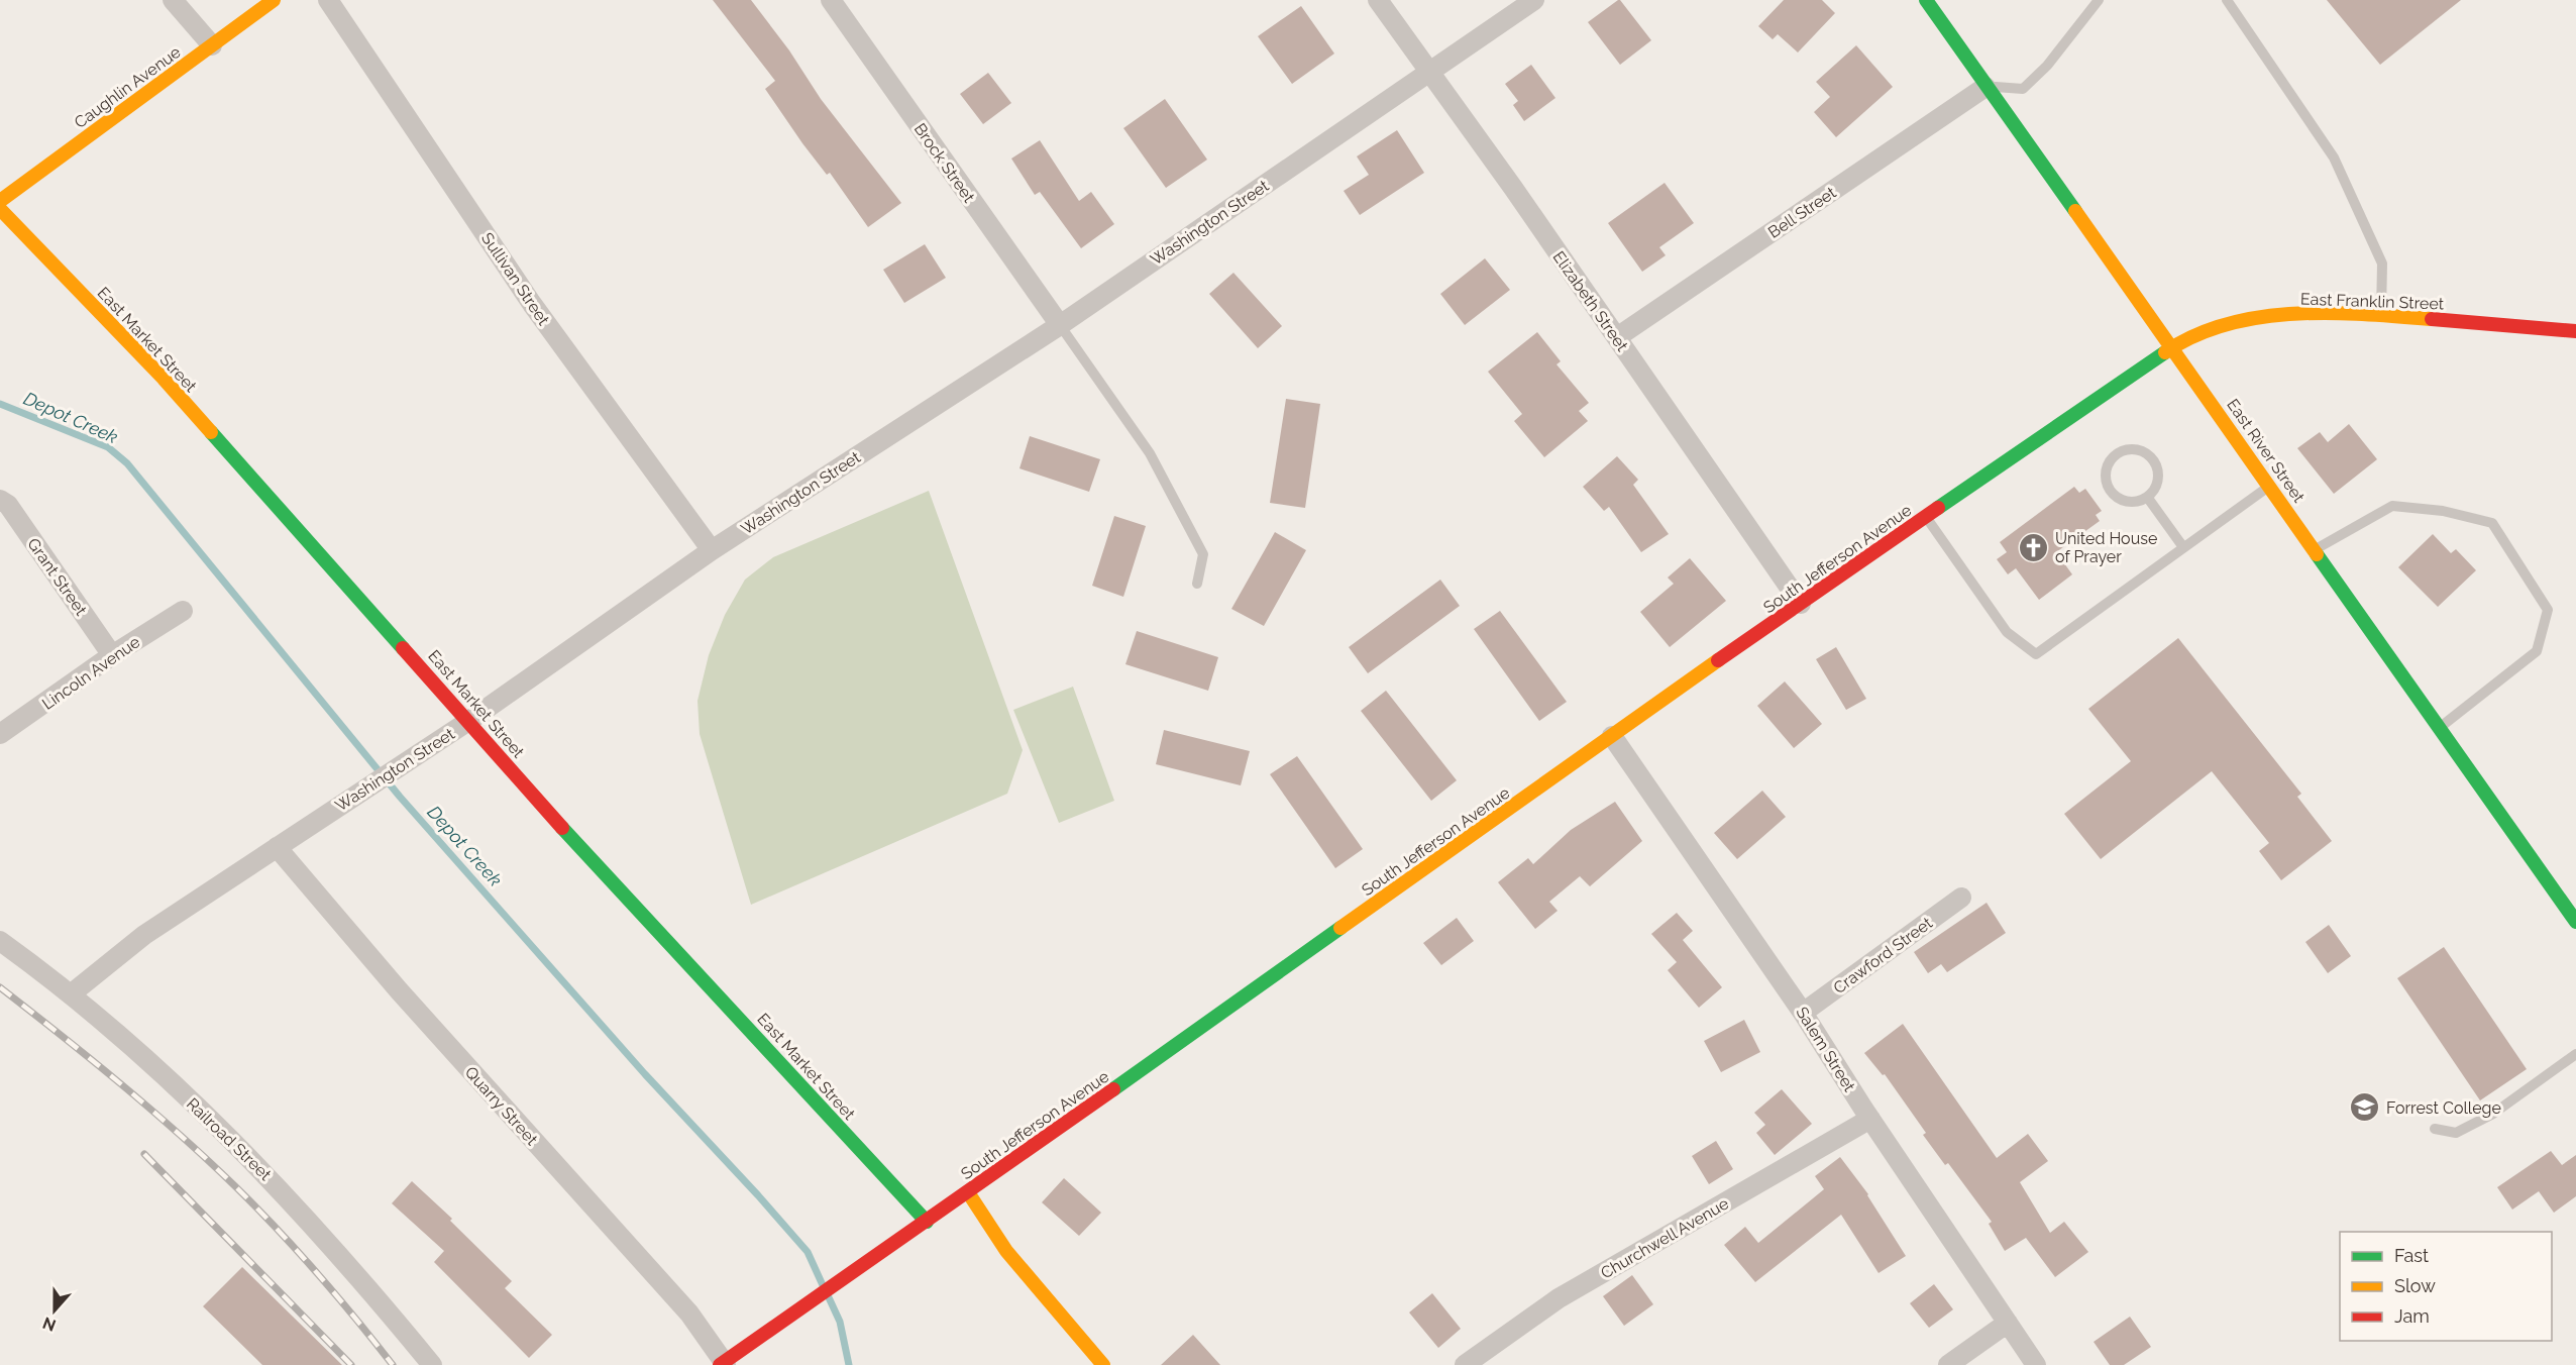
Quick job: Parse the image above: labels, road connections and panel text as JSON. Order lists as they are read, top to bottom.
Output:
{
  "streets": {
    "street": [
      "Caughlin Avenue",
      "Brock Street",
      "Bell Street",
      "Washington Street",
      "Sullivan Street",
      "Elizabeth Street",
      "East Franklin Street",
      "East Market Street",
      "East River Street",
      "South Jefferson Avenue",
      "Grant Street",
      "Lincoln Avenue",
      "Crawford Street",
      "Salem Street",
      "Quarry Street",
      "Railroad Street",
      "Churchwell Avenue"
    ]
  },
  "crossings": [
    ["Brock Street", "Washington Street"],
    ["Bell Street", "Elizabeth Street"],
    ["Bell Street", "East River Street"],
    ["Washington Street", "Sullivan Street"],
    ["Washington Street", "Elizabeth Street"],
    ["Washington Street", "East Market Street"],
    ["Washington Street", "Quarry Street"],
    ["Washington Street", "Railroad Street"],
    ["Elizabeth Street", "South Jefferson Avenue"],
    ["East Franklin Street", "East River Street"],
    ["East Franklin Street", "South Jefferson Avenue"],
    ["East Market Street", "South Jefferson Avenue"],
    ["East River Street", "South Jefferson Avenue"],
    ["South Jefferson Avenue", "Salem Street"],
    ["South Jefferson Avenue", "Quarry Street"],
    ["Grant Street", "Lincoln Avenue"],
    ["Crawford Street", "Salem Street"],
    ["Salem Street", "Churchwell Avenue"]
  ],
  "water": ["Depot Creek"],
  "places": {
    "church": ["United House of Prayer"],
    "school or university": ["Forrest College"]
  },
  "legend": ["Fast", "Slow", "Jam"],
  "north": "bottom"
}
